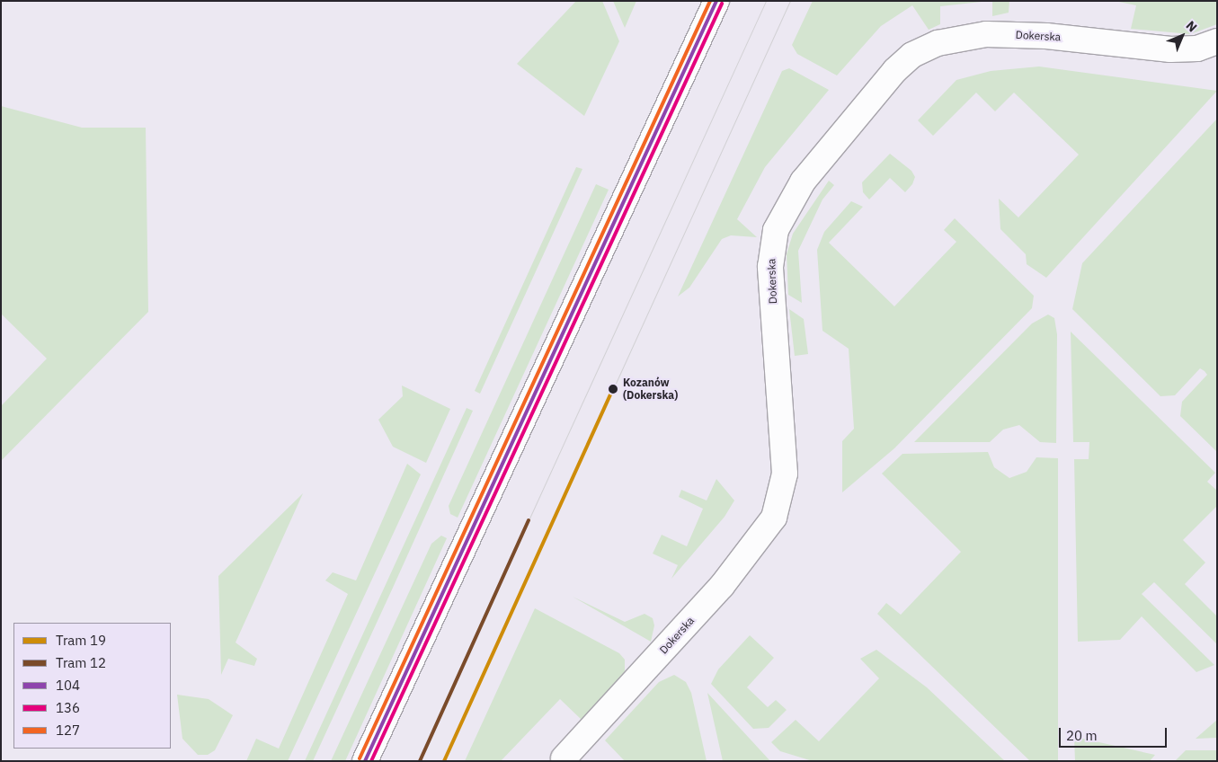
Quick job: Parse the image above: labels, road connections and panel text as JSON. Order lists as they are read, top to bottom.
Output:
{
  "streets": {
    "street": ["Dokerska"]
  },
  "places": ["Kozanów (Dokerska)"],
  "lines": [
    "transit line 104",
    "transit line 127",
    "transit line 136",
    "tram line 19",
    "tram line 12"
  ],
  "legend": [
    "Tram 19",
    "Tram 12",
    "104",
    "136",
    "127"
  ],
  "scale_bar": "20 m",
  "north": "top right"
}
